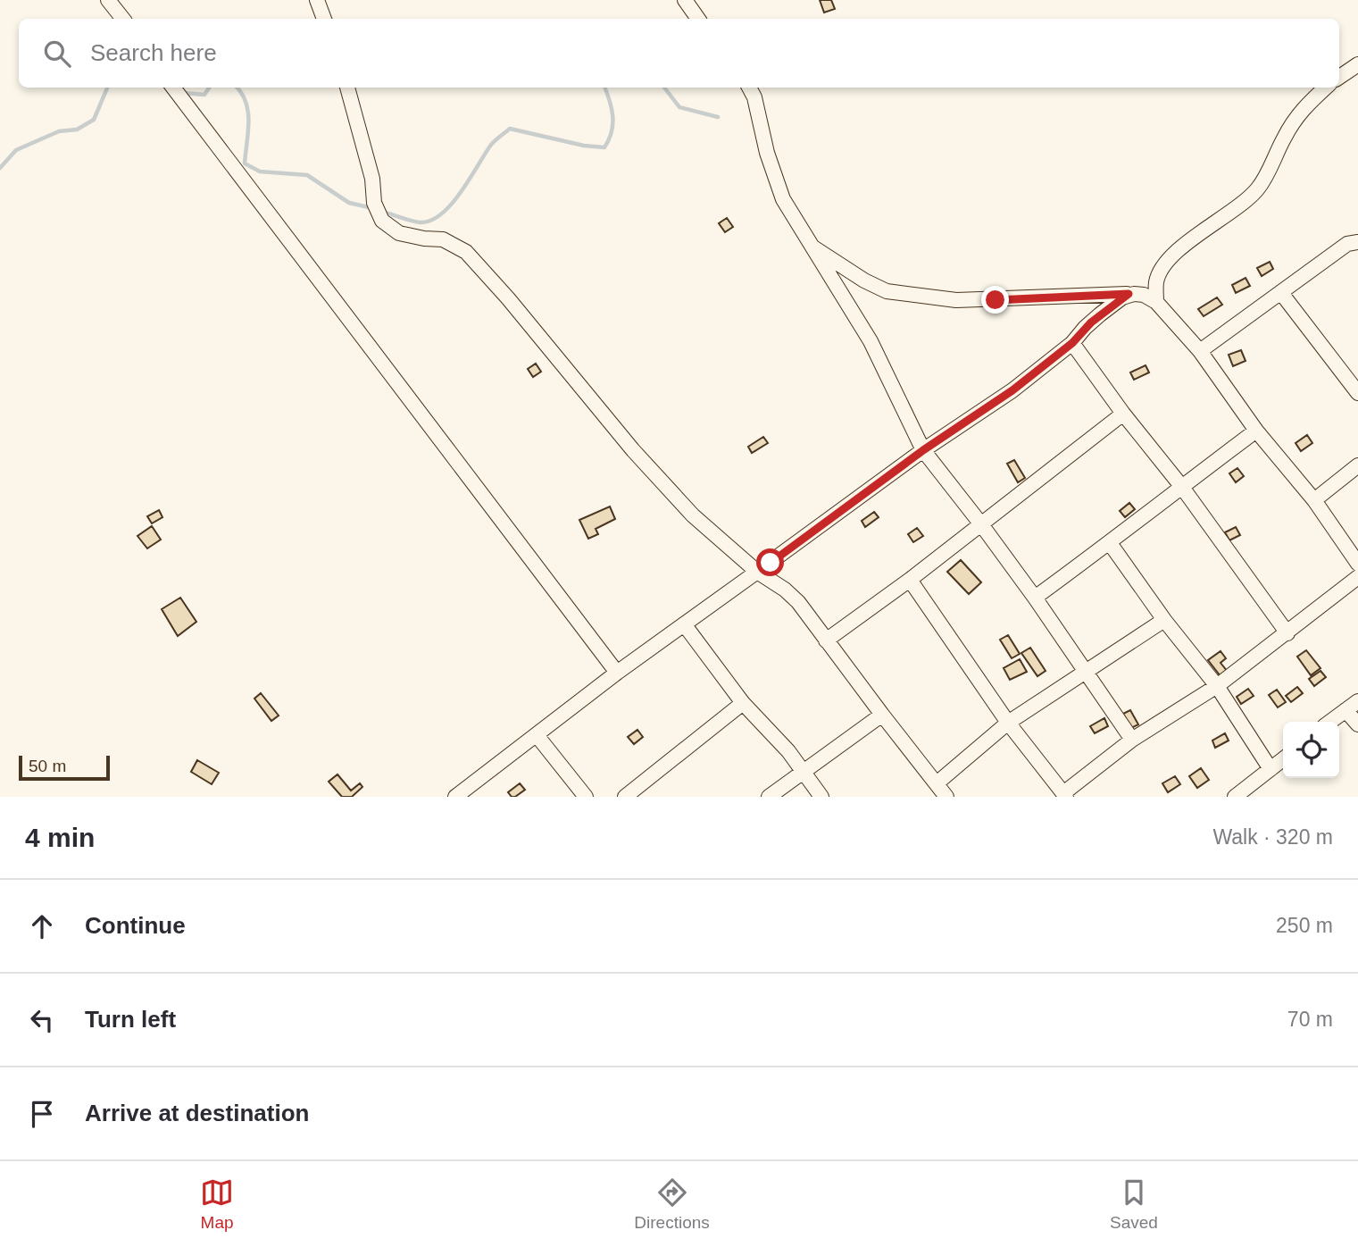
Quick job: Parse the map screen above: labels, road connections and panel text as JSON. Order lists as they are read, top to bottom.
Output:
{
  "scale_bar": "50 m",
  "page": {
    "search": "Search here",
    "scale": "50 m",
    "heading": ["4 min", "Walk · 320 m"],
    "list": [
      ["Continue", "250 m"],
      ["Turn left", "70 m"],
      "Arrive at destination"
    ],
    "nav": ["Map", "Directions", "Saved"]
  }
}
